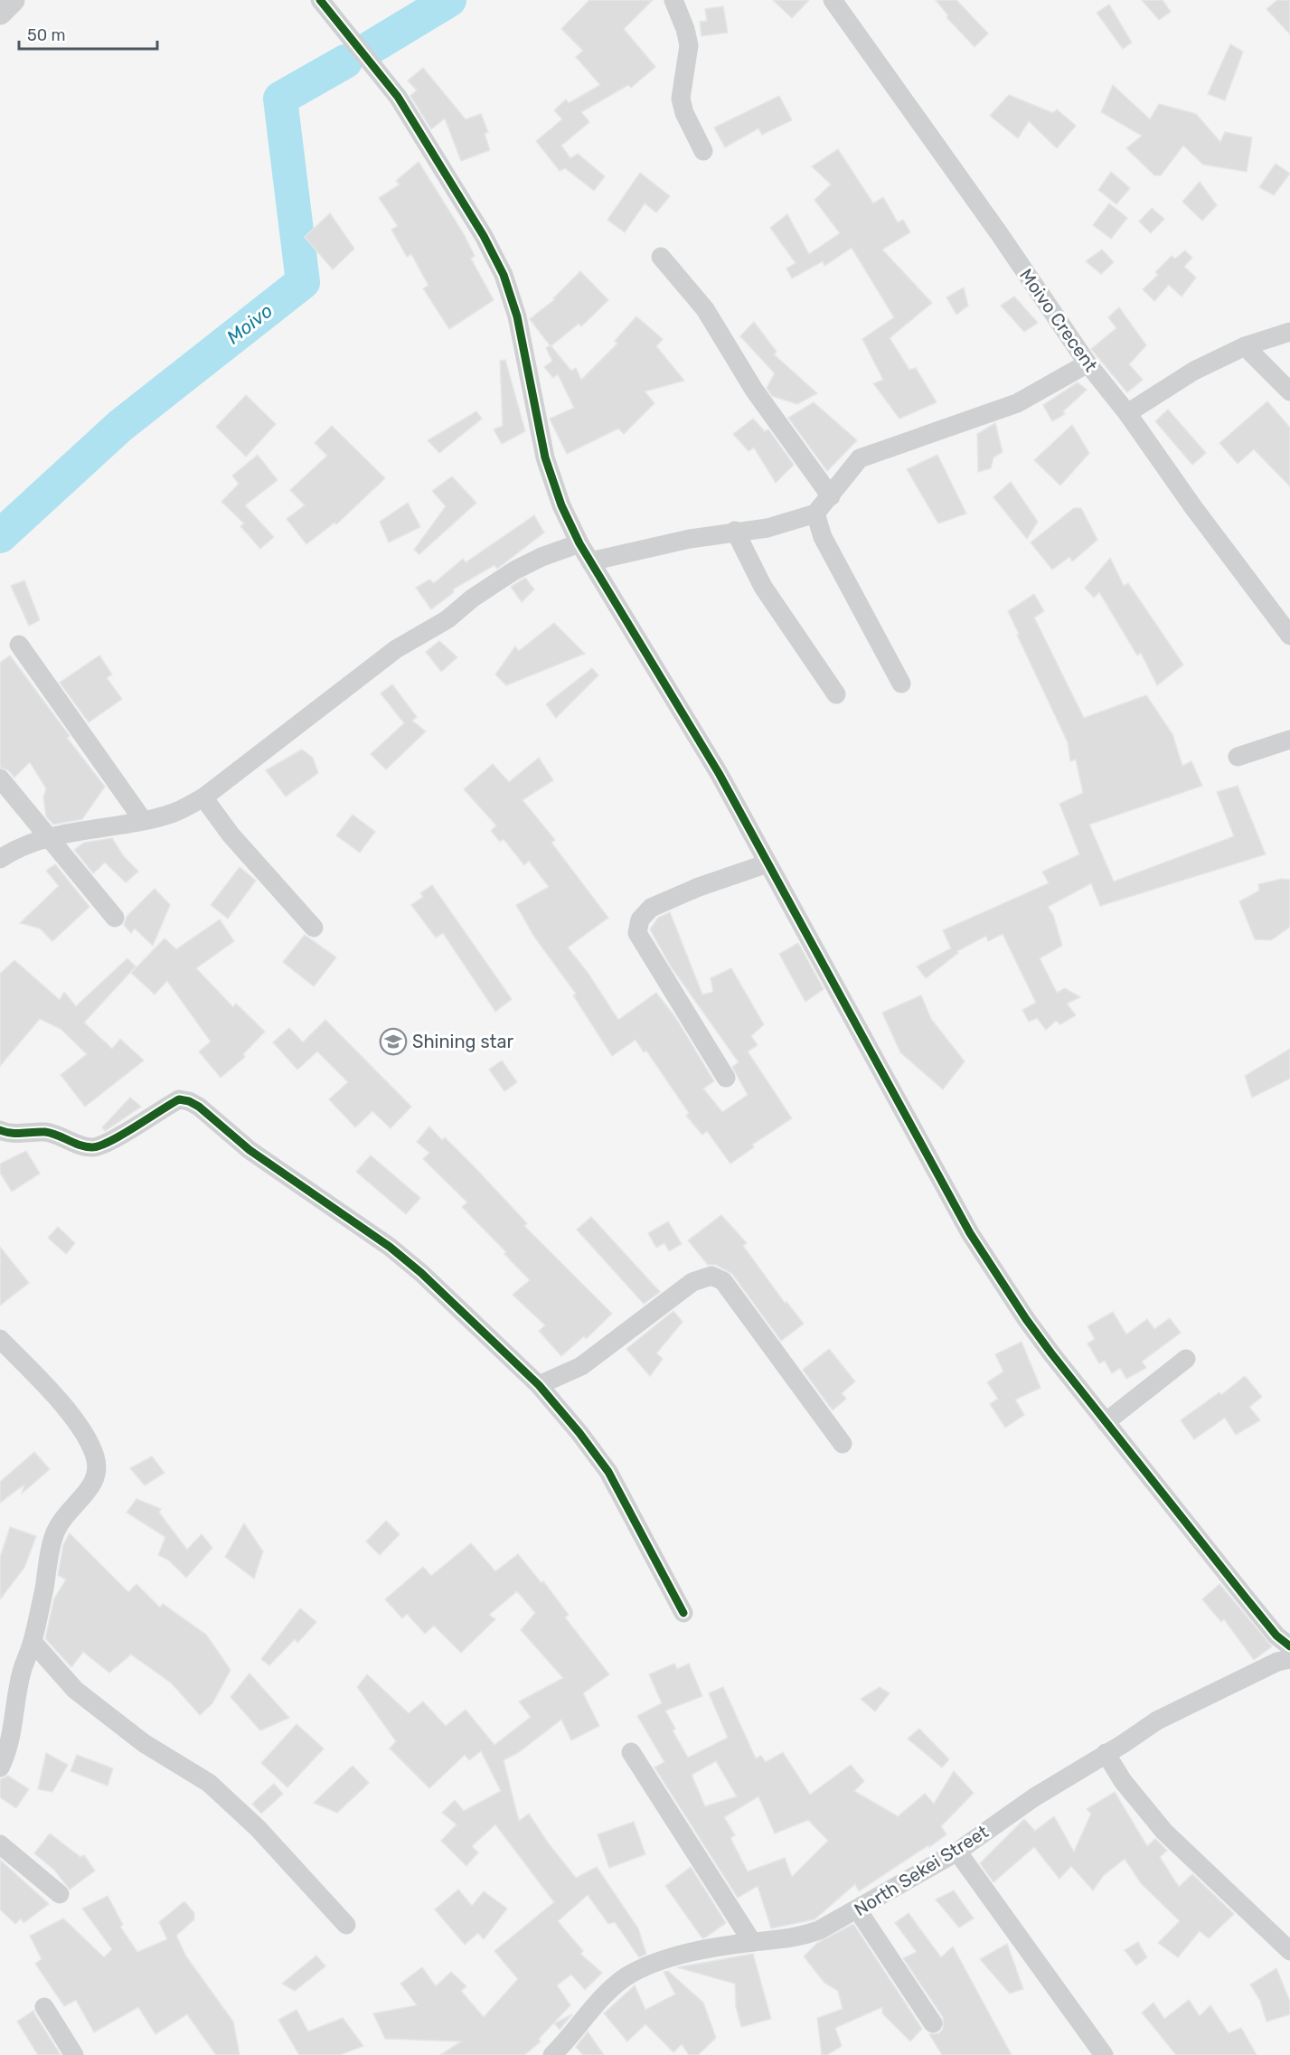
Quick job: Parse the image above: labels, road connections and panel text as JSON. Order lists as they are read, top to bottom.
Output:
{
  "streets": {
    "street": ["Moivo Crecent", "North Sekei Street"]
  },
  "water": ["Moivo"],
  "places": {
    "school or university": ["Shining star"]
  },
  "scale_bar": "50 m"
}
